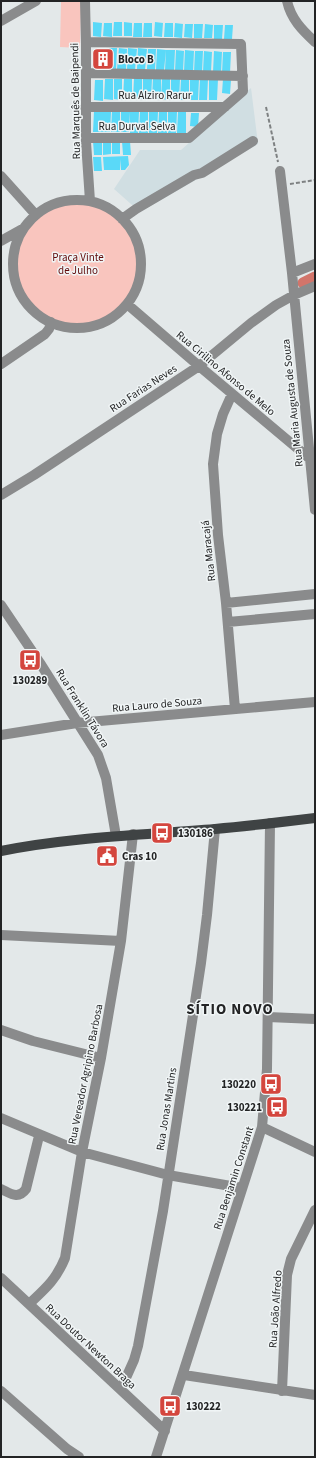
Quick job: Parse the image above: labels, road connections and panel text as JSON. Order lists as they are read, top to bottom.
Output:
{
  "streets": {
    "street": [
      "Rua Alziro Rarur",
      "Rua Marquês de Baipendi",
      "Rua Durval Selva",
      "Rua Cirilino Afonso de Melo",
      "Rua Farias Neves",
      "Rua Maria Augusta de Souza",
      "Rua Maracajá",
      "Rua Lauro de Souza",
      "Rua Franklin Távora",
      "Rua Vereador Agripino Barbosa",
      "Rua Jonas Martins",
      "Rua Benjamin Constant",
      "Rua João Alfredo",
      "Rua Doutor Newton Braga"
    ]
  },
  "crossings": [
    ["Rua Alziro Rarur", "Rua Marquês de Baipendi"],
    ["Rua Alziro Rarur", "Rua Durval Selva"],
    ["Rua Marquês de Baipendi", "Rua Durval Selva"],
    ["Rua Marquês de Baipendi", "Rua Cirilino Afonso de Melo"],
    ["Rua Cirilino Afonso de Melo", "Rua Farias Neves"],
    ["Rua Cirilino Afonso de Melo", "Rua Maria Augusta de Souza"],
    ["Rua Cirilino Afonso de Melo", "Rua Maracajá"],
    ["Rua Farias Neves", "Rua Maria Augusta de Souza"],
    ["Rua Maracajá", "Rua Lauro de Souza"],
    ["Rua Lauro de Souza", "Rua Franklin Távora"],
    ["Rua Vereador Agripino Barbosa", "Rua Doutor Newton Braga"],
    ["Rua Jonas Martins", "Rua Doutor Newton Braga"],
    ["Rua Benjamin Constant", "Rua Doutor Newton Braga"]
  ],
  "districts": ["SÍTIO NOVO"],
  "parks": ["Praça Vinte de Julho"],
  "places": {
    "building": ["Bloco B"],
    "bus stop": [
      "130289",
      "130186",
      "130220",
      "130221",
      "130222"
    ],
    "public building": ["Cras 10"]
  }
}
